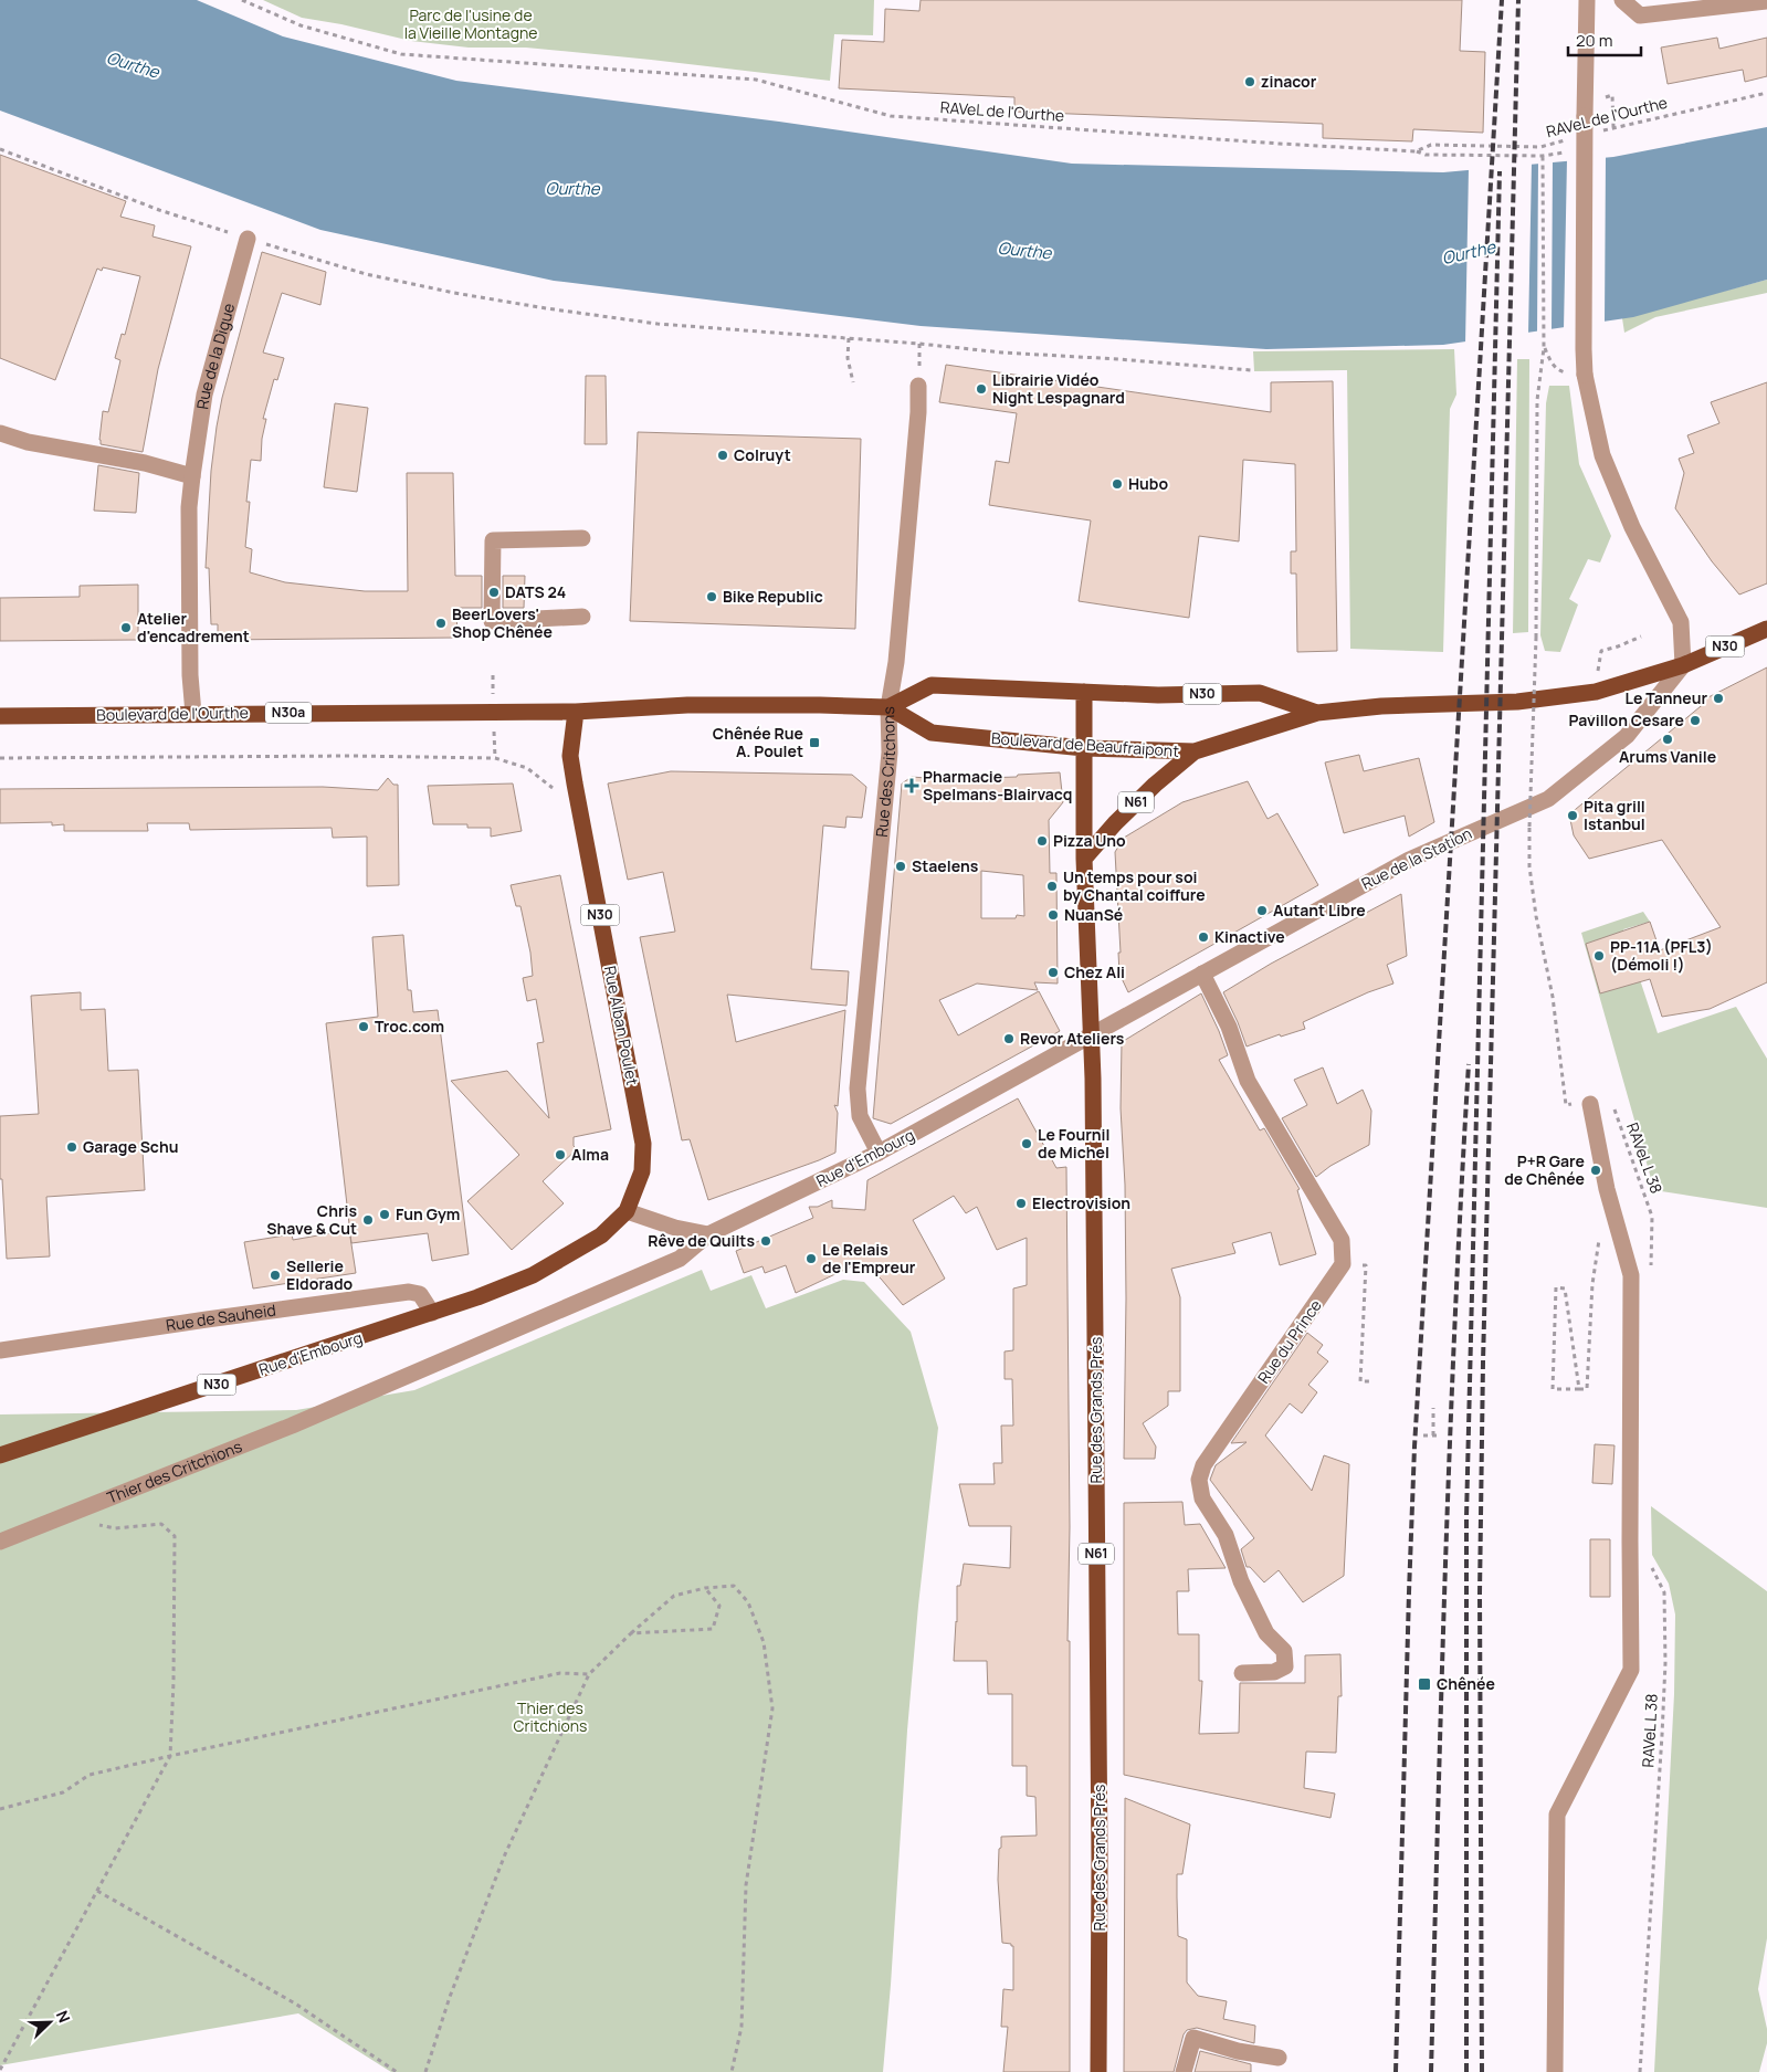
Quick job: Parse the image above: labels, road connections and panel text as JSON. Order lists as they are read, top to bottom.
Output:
{
  "streets": {
    "main road": [
      "N30",
      "N30a",
      "Boulevard de l'Ourthe",
      "Boulevard de Beaufraipont",
      "N61",
      "Rue de la Station",
      "Rue Alban Poulet",
      "Rue d'Embourg",
      "Rue des Grands Prés"
    ],
    "street": [
      "Rue de la Digue",
      "Rue des Critchons",
      "Rue de Sauheid",
      "Rue du Prince",
      "Thier des Critchions"
    ],
    "path": ["RAVeL de l'Ourthe", "RAVeL L 38"]
  },
  "crossings": [
    ["Rue de la Digue", "Boulevard de l'Ourthe"],
    ["Boulevard de l'Ourthe", "Boulevard de Beaufraipont"],
    ["Boulevard de l'Ourthe", "Rue Alban Poulet"],
    ["Boulevard de Beaufraipont", "Rue des Critchons"],
    ["Boulevard de Beaufraipont", "N61"],
    ["Boulevard de Beaufraipont", "Rue de la Station"],
    ["Boulevard de Beaufraipont", "Rue Alban Poulet"],
    ["Boulevard de Beaufraipont", "Rue des Grands Prés"],
    ["Rue des Critchons", "Rue d'Embourg"],
    ["N61", "Rue des Grands Prés"],
    ["Rue de la Station", "Rue d'Embourg"],
    ["Rue de la Station", "Rue des Grands Prés"],
    ["Rue Alban Poulet", "Rue d'Embourg"],
    ["Rue Alban Poulet", "Rue de Sauheid"],
    ["Rue d'Embourg", "Rue de Sauheid"],
    ["Rue d'Embourg", "Rue des Grands Prés"],
    ["Rue d'Embourg", "Thier des Critchions"]
  ],
  "water": ["Ourthe"],
  "parks": ["Parc de l'usine de la Vieille Montagne", "Thier des Critchions"],
  "places": {
    "other": [
      "zinacor",
      "Librairie Vidéo Night Lespagnard",
      "Colruyt",
      "Hubo",
      "DATS 24",
      "Bike Republic",
      "BeerLovers' Shop Chênée",
      "Atelier d'encadrement",
      "Le Tanneur",
      "Pavillon Cesare",
      "Arums Vanile",
      "Pita grill Istanbul",
      "Pizza Uno",
      "Staelens",
      "Un temps pour soi by Chantal coiffure",
      "Autant Libre",
      "NuanSé",
      "Kinactive",
      "PP-11A (PFL3) (Démoli !)",
      "Chez Ali",
      "Troc.com",
      "Revor Ateliers",
      "Le Fournil de Michel",
      "Garage Schu",
      "Alma",
      "P+R Gare de Chênée",
      "Electrovision",
      "Fun Gym",
      "Chris Shave & Cut",
      "Rêve de Quilts",
      "Le Relais de l'Empreur",
      "Sellerie Eldorado"
    ],
    "transit": ["Chênée Rue A. Poulet", "Chênée"],
    "health": ["Pharmacie Spelmans-Blairvacq"]
  },
  "scale_bar": "20 m",
  "north": "top right"
}
